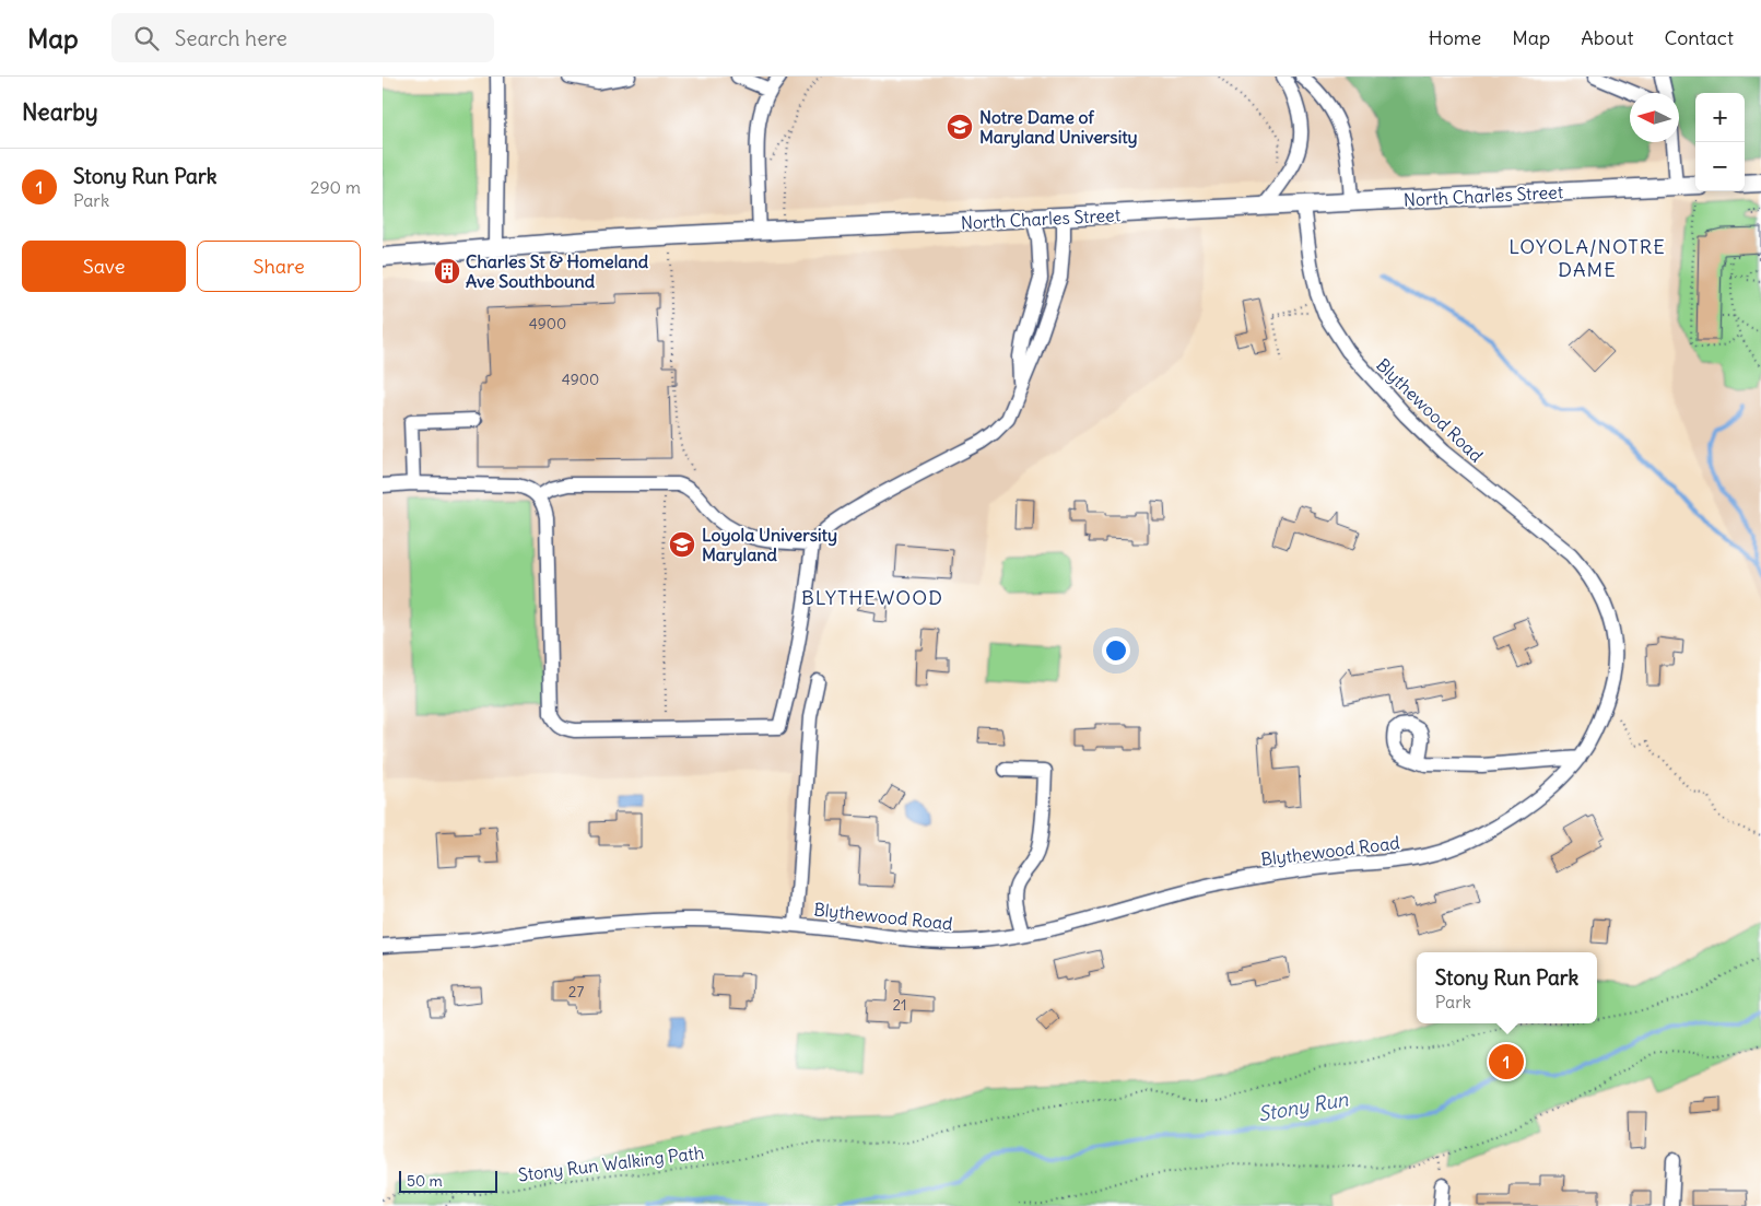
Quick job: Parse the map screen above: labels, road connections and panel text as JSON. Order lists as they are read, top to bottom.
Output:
{
  "streets": {
    "main road": ["North Charles Street"],
    "street": ["Blythewood Road"],
    "path": ["Stony Run Walking Path"]
  },
  "crossings": [
    ["North Charles Street", "Blythewood Road"]
  ],
  "districts": ["LOYOLA/NOTRE DAME", "BLYTHEWOOD"],
  "water": ["Stony Run"],
  "places": {
    "school or university": ["Notre Dame of Maryland University", "Loyola University Maryland"],
    "building": ["Charles St & Homeland Ave Southbound"]
  },
  "house_numbers": [
    "4900",
    "4900",
    "27",
    "21"
  ],
  "scale_bar": "50 m",
  "north": "left",
  "page": {
    "header": "Map",
    "search": "Search here",
    "nav": [
      "Home",
      "Map",
      "About",
      "Contact"
    ],
    "heading": "Nearby",
    "map_buttons": ["+", "−"],
    "list": [
      {
        "mark": "1",
        "name": "Stony Run Park",
        "note": "Park",
        "value": "290 m"
      }
    ],
    "buttons": ["Save", "Share"],
    "popup": ["Stony Run Park", "Park"],
    "pins": "1",
    "scale": "50 m"
  }
}
